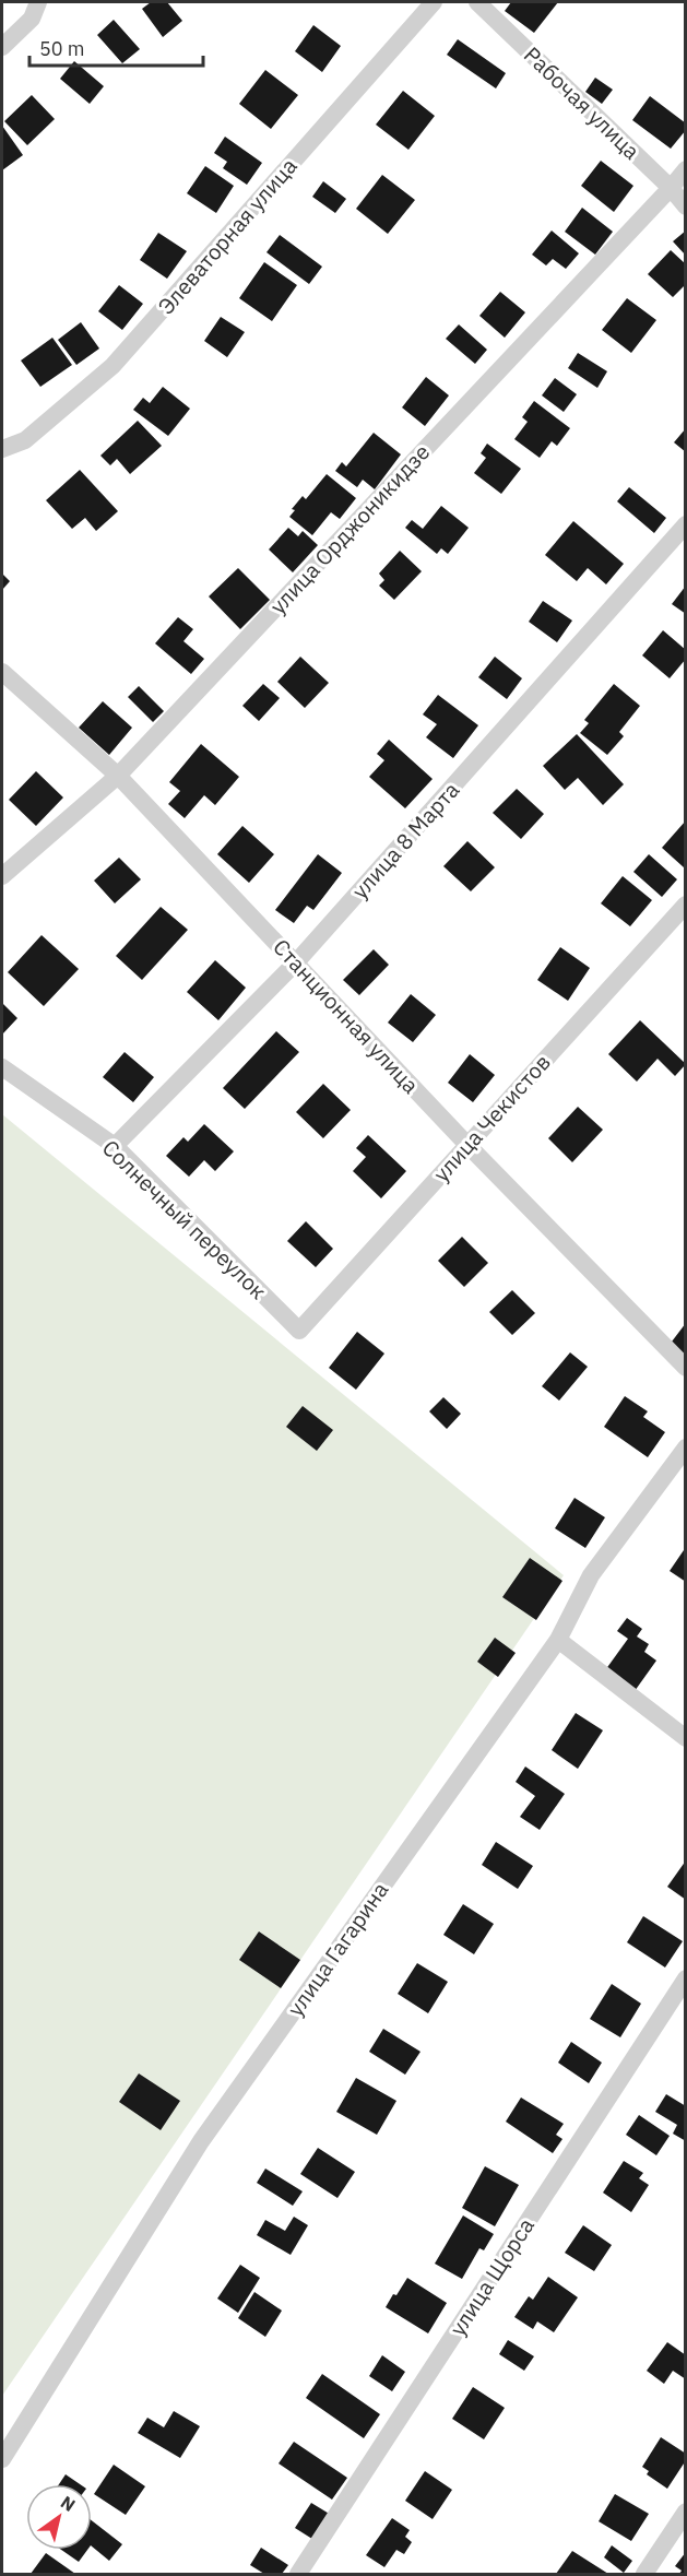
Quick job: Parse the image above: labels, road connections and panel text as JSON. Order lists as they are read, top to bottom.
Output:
{
  "streets": {
    "street": [
      "Рабочая улица",
      "Элеваторная улица",
      "улица Орджоникидзе",
      "улица 8 Марта",
      "Станционная улица",
      "улица Чекистов",
      "Солнечный переулок",
      "улица Гагарина",
      "улица Щорса"
    ]
  },
  "crossings": [
    ["Рабочая улица", "улица Орджоникидзе"],
    ["улица Орджоникидзе", "Станционная улица"],
    ["улица 8 Марта", "Станционная улица"],
    ["улица 8 Марта", "Солнечный переулок"],
    ["Станционная улица", "улица Чекистов"],
    ["улица Чекистов", "Солнечный переулок"]
  ],
  "scale_bar": "50 m",
  "north": "top right"
}
